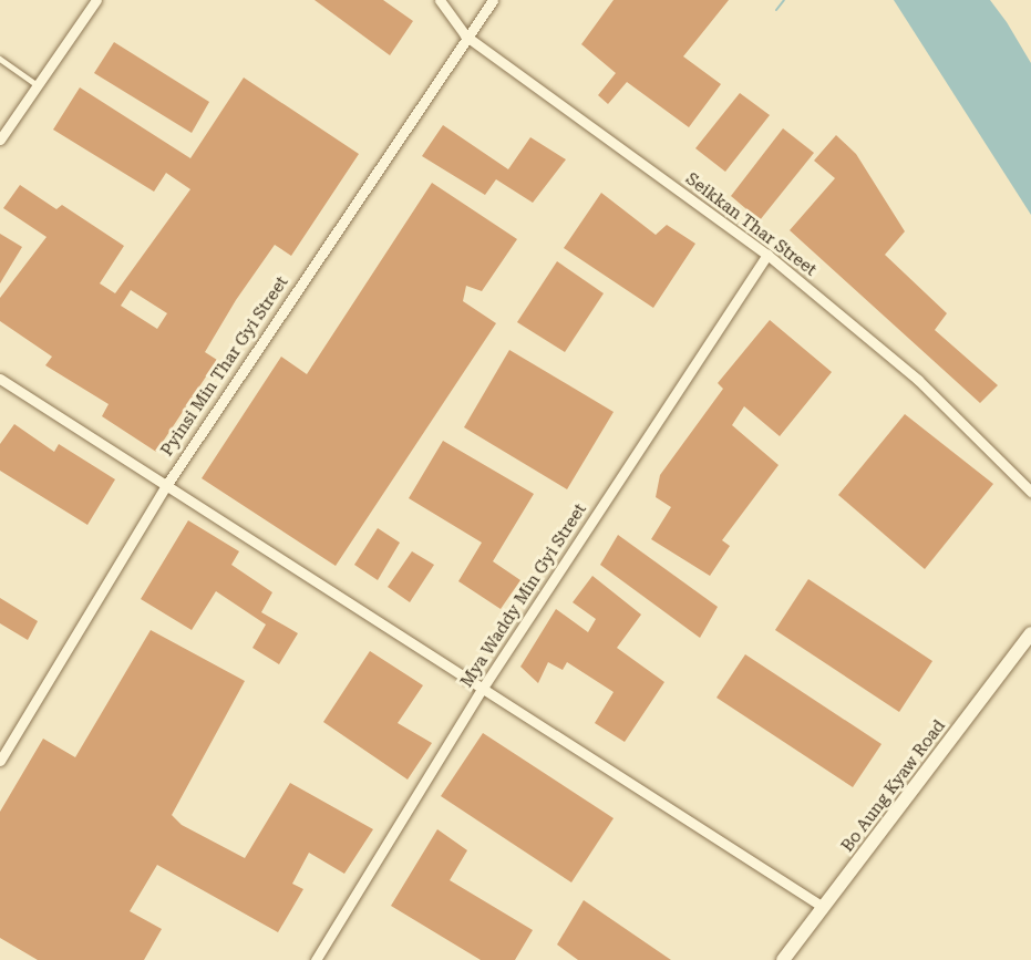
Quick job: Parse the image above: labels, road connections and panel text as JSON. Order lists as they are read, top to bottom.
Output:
{
  "streets": {
    "street": [
      "Seikkan Thar Street",
      "Pyinsi Min Thar Gyi Street",
      "Mya Waddy Min Gyi Street",
      "Bo Aung Kyaw Road"
    ]
  },
  "crossings": [
    ["Seikkan Thar Street", "Pyinsi Min Thar Gyi Street"],
    ["Seikkan Thar Street", "Mya Waddy Min Gyi Street"]
  ]
}
